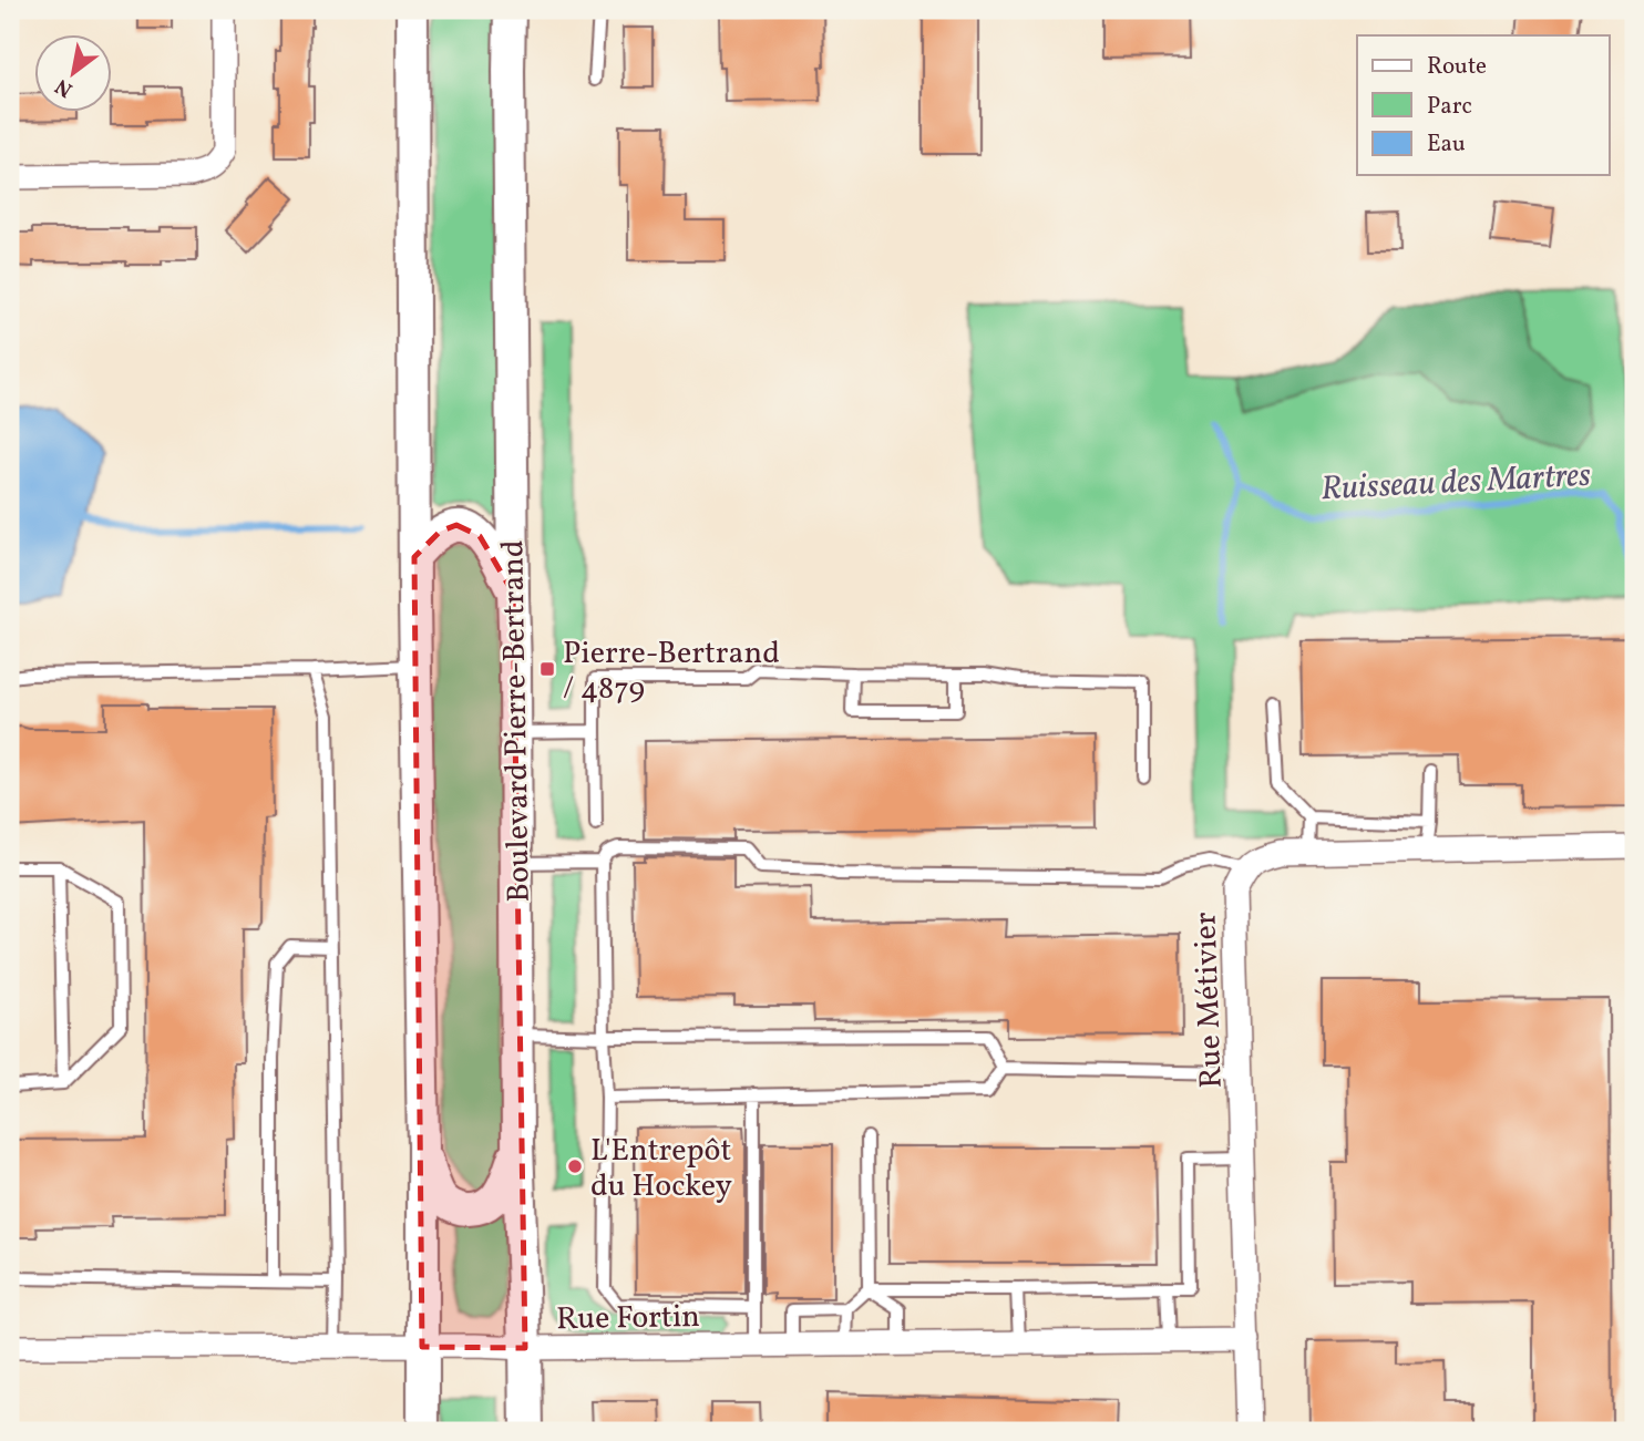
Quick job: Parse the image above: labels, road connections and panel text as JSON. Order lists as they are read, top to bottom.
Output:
{
  "streets": {
    "main road": ["Boulevard Pierre-Bertrand"],
    "street": ["Rue Métivier", "Rue Fortin"]
  },
  "crossings": [
    ["Boulevard Pierre-Bertrand", "Rue Fortin"],
    ["Rue Métivier", "Rue Fortin"]
  ],
  "water": ["Ruisseau des Martres"],
  "places": {
    "transit": ["Pierre-Bertrand / 4879"],
    "other": ["L'Entrepôt du Hockey"]
  },
  "legend": ["Route", "Parc", "Eau"],
  "north": "bottom left"
}
